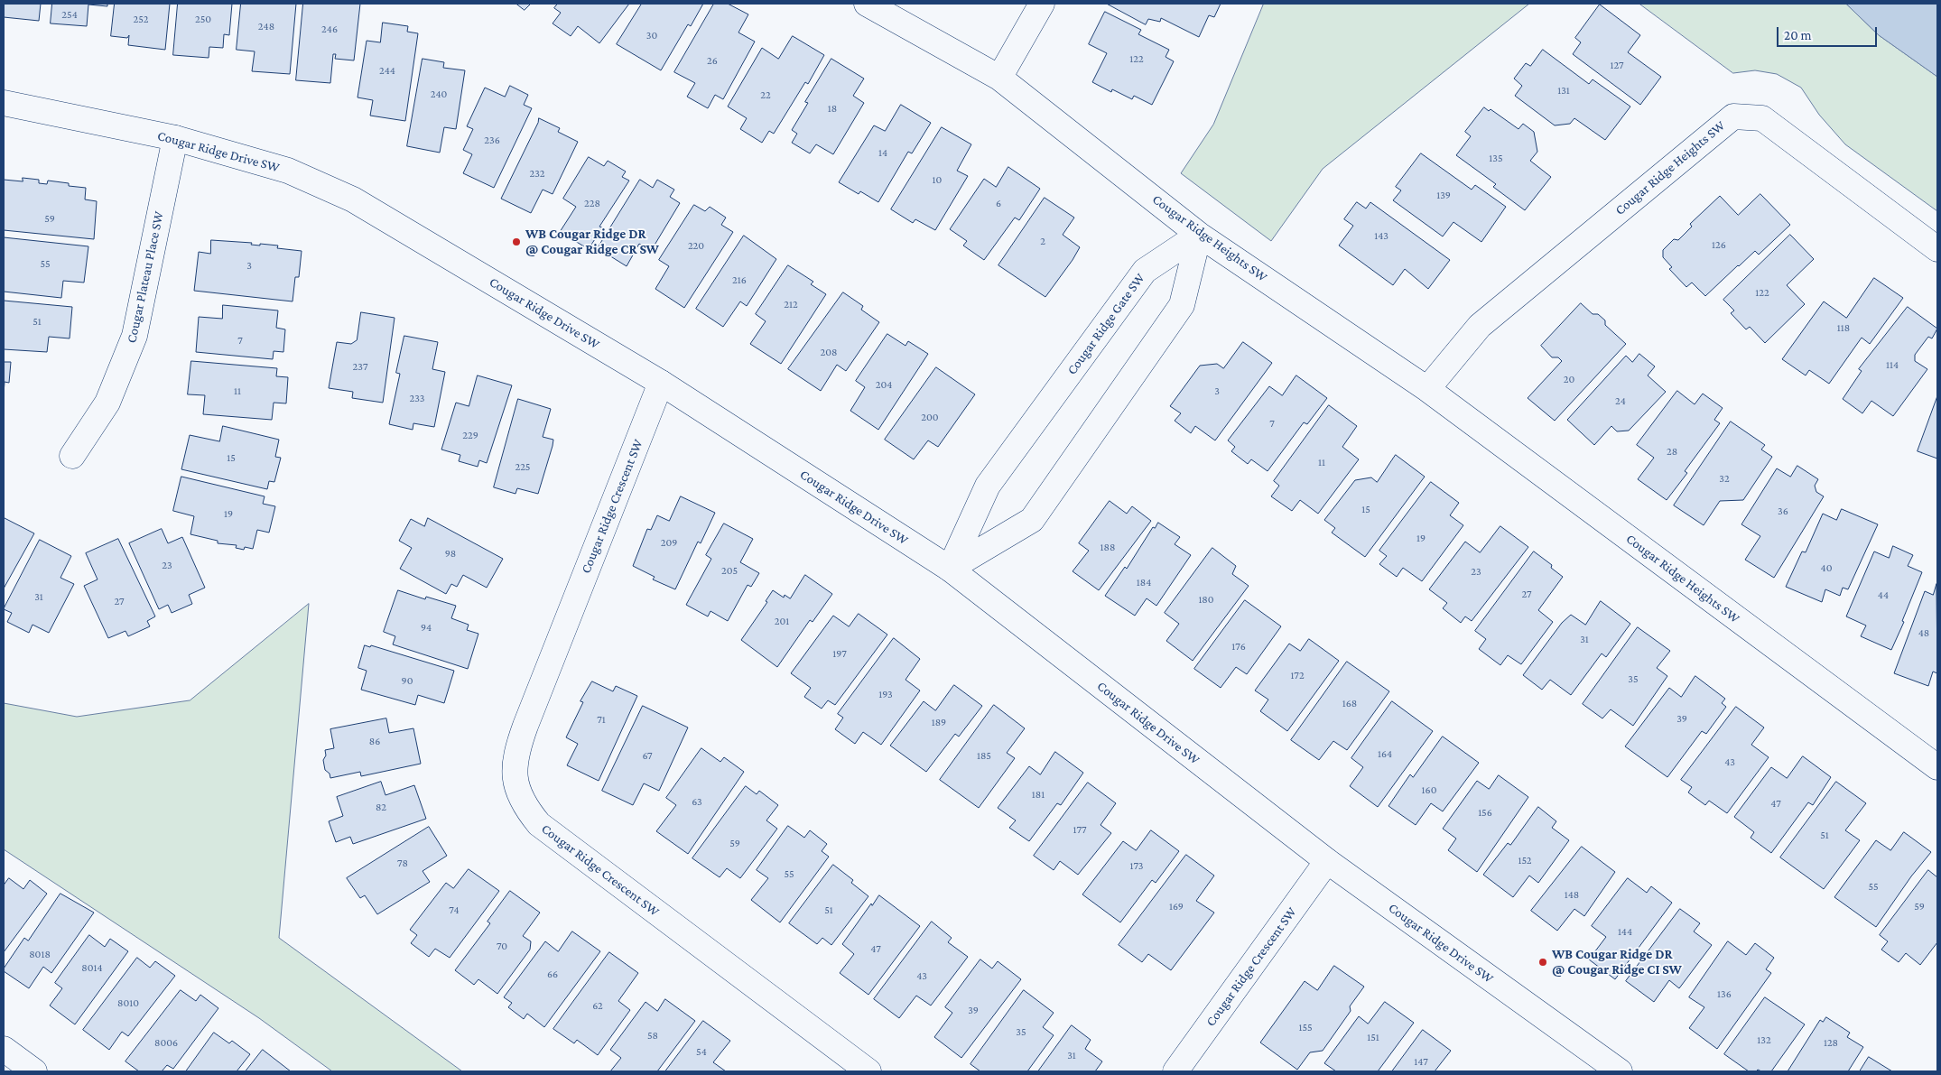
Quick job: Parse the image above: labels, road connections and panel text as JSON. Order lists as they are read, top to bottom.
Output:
{
  "streets": {
    "street": [
      "Cougar Ridge Drive SW",
      "Cougar Ridge Heights SW",
      "Cougar Plateau Place SW",
      "Cougar Ridge Gate SW",
      "Cougar Ridge Crescent SW"
    ]
  },
  "crossings": [
    ["Cougar Ridge Drive SW", "Cougar Plateau Place SW"],
    ["Cougar Ridge Drive SW", "Cougar Ridge Gate SW"],
    ["Cougar Ridge Drive SW", "Cougar Ridge Crescent SW"],
    ["Cougar Ridge Heights SW", "Cougar Ridge Gate SW"]
  ],
  "places": ["WB Cougar Ridge DR @ Cougar Ridge CR SW", "WB Cougar Ridge DR @ Cougar Ridge CI SW"],
  "house_numbers": [
    "254",
    "252",
    "250",
    "248",
    "246",
    "30",
    "122",
    "26",
    "127",
    "244",
    "131",
    "240",
    "22",
    "18",
    "236",
    "14",
    "135",
    "232",
    "10",
    "139",
    "228",
    "6",
    "59",
    "143",
    "2",
    "126",
    "220",
    "55",
    "3",
    "216",
    "122",
    "212",
    "51",
    "118",
    "7",
    "208",
    "114",
    "237",
    "20",
    "204",
    "11",
    "3",
    "233",
    "24",
    "200",
    "7",
    "229",
    "28",
    "15",
    "11",
    "225",
    "32",
    "15",
    "36",
    "19",
    "19",
    "209",
    "188",
    "98",
    "23",
    "40",
    "205",
    "23",
    "184",
    "27",
    "44",
    "31",
    "180",
    "27",
    "201",
    "94",
    "48",
    "31",
    "176",
    "197",
    "172",
    "35",
    "90",
    "193",
    "168",
    "39",
    "71",
    "189",
    "86",
    "164",
    "67",
    "185",
    "43",
    "160",
    "181",
    "63",
    "47",
    "82",
    "156",
    "177",
    "51",
    "59",
    "152",
    "78",
    "173",
    "55",
    "55",
    "148",
    "169",
    "59",
    "74",
    "51",
    "144",
    "70",
    "47",
    "8018",
    "8014",
    "66",
    "43",
    "136",
    "8010",
    "62",
    "39",
    "155",
    "35",
    "58",
    "151",
    "132",
    "8006",
    "128",
    "54",
    "31",
    "147"
  ],
  "scale_bar": "20 m"
}
